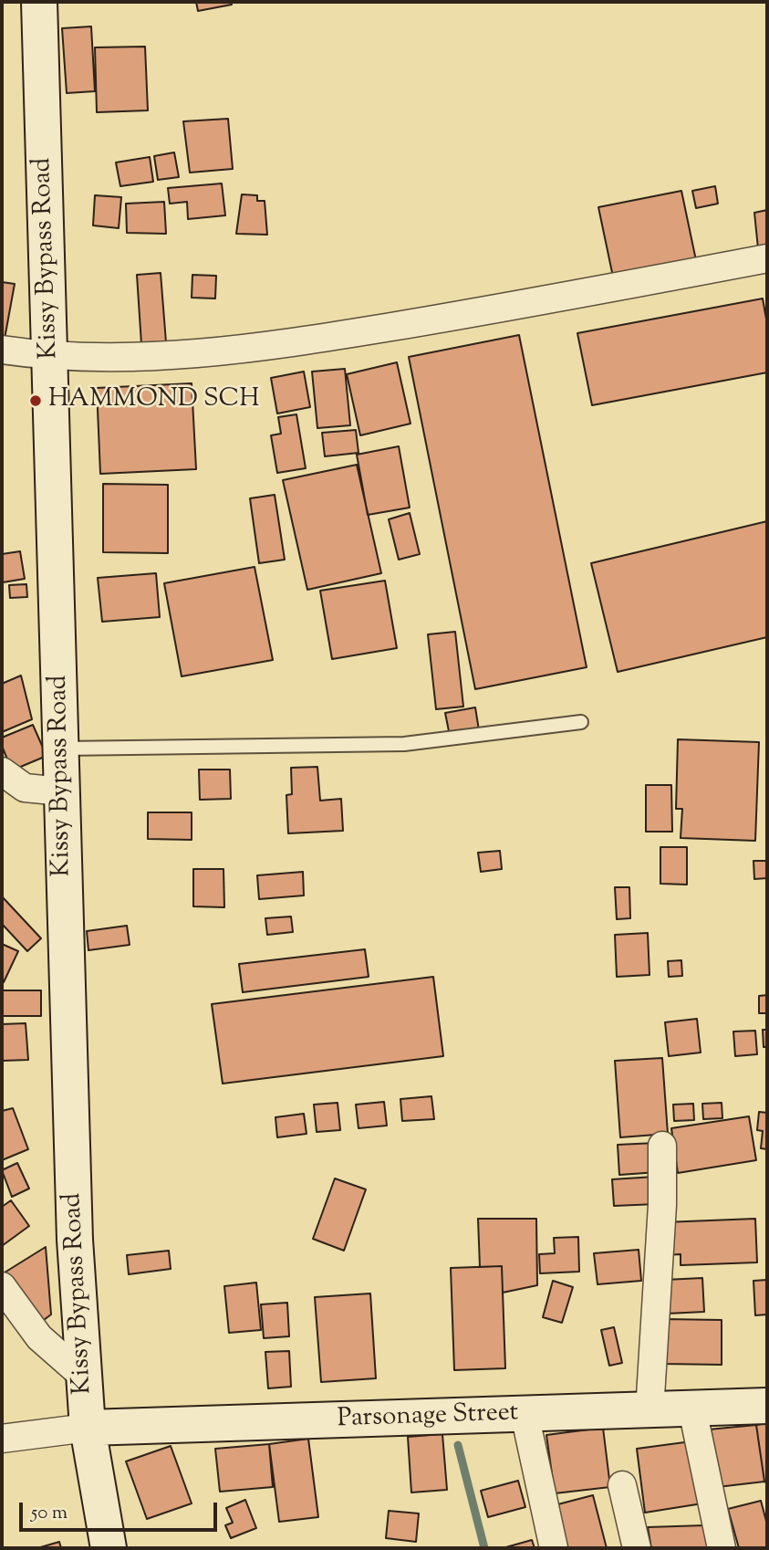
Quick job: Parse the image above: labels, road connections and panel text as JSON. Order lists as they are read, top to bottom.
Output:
{
  "streets": {
    "main road": ["Kissy Bypass Road", "Parsonage Street"]
  },
  "crossings": [
    ["Kissy Bypass Road", "Parsonage Street"]
  ],
  "places": ["HAMMOND SCH"],
  "scale_bar": "50 m"
}
